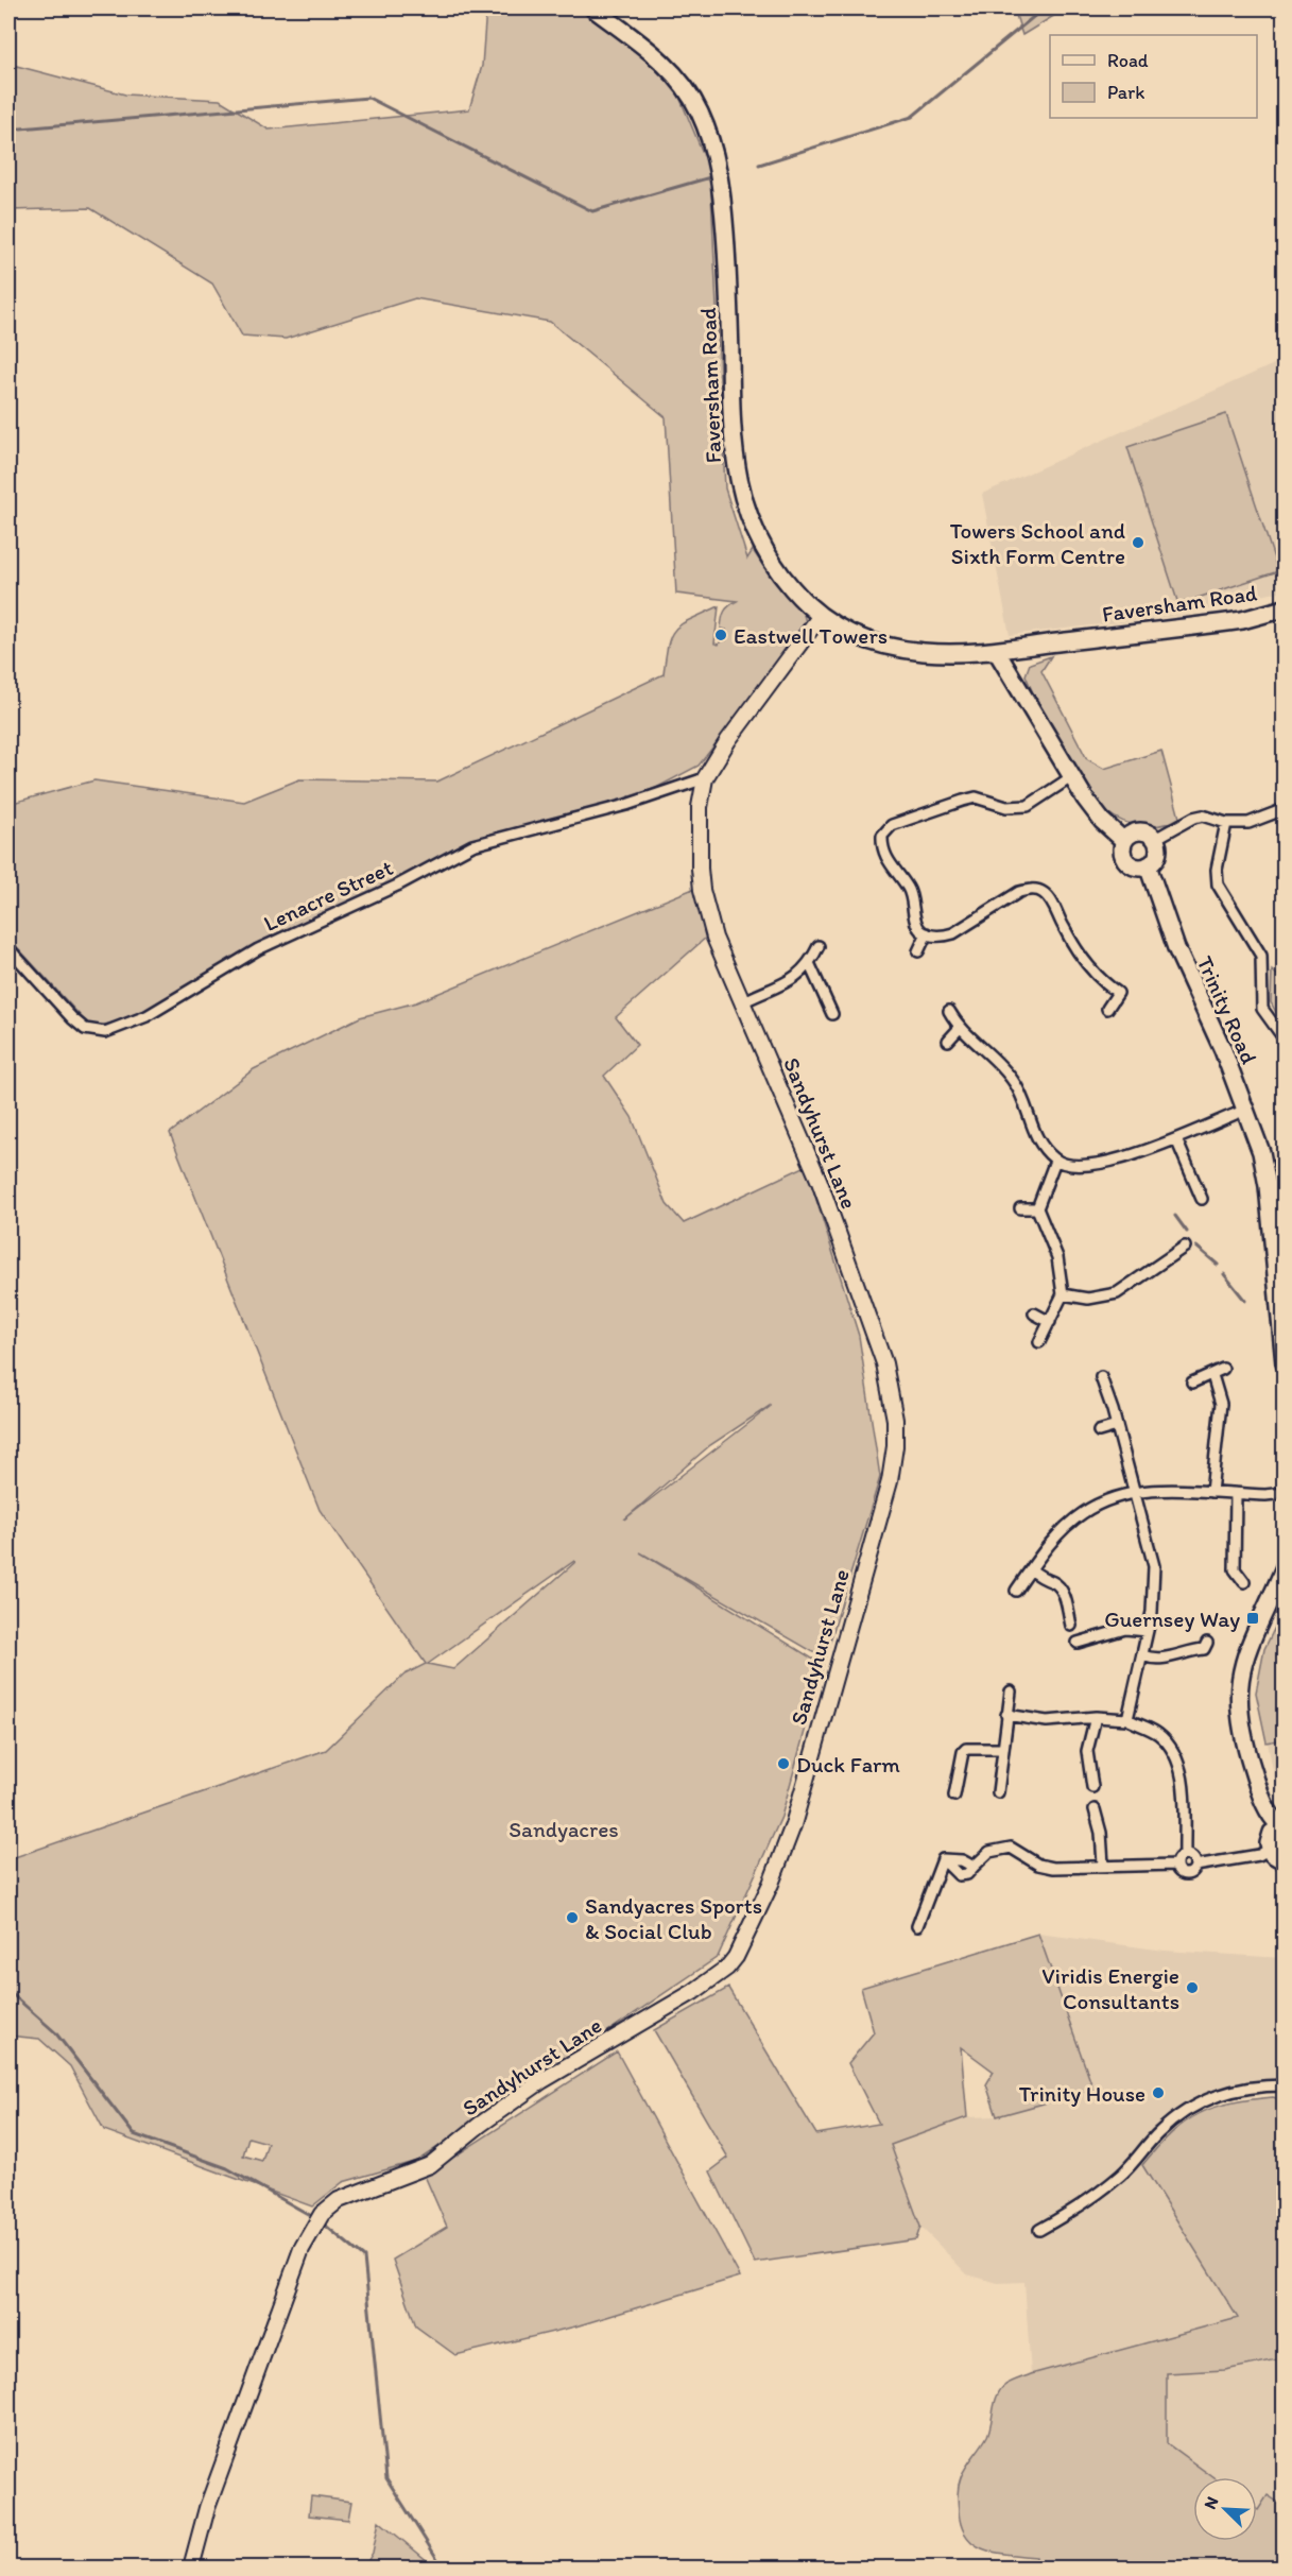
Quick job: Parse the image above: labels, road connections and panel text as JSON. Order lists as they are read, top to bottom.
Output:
{
  "streets": {
    "main road": ["Faversham Road", "Trinity Road"],
    "street": ["Lenacre Street", "Sandyhurst Lane"]
  },
  "crossings": [
    ["Faversham Road", "Sandyhurst Lane"],
    ["Lenacre Street", "Sandyhurst Lane"]
  ],
  "parks": ["Sandyacres"],
  "places": {
    "other": [
      "Towers School and Sixth Form Centre",
      "Eastwell Towers",
      "Duck Farm",
      "Sandyacres Sports & Social Club",
      "Viridis Energie Consultants",
      "Trinity House"
    ],
    "transit": ["Guernsey Way"]
  },
  "legend": ["Road", "Park"],
  "north": "top left"
}
